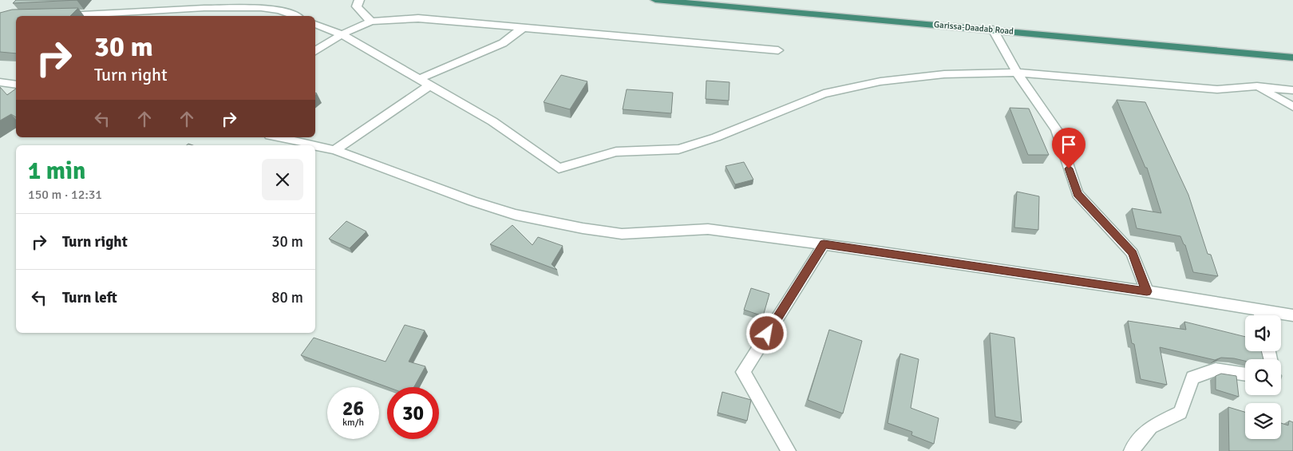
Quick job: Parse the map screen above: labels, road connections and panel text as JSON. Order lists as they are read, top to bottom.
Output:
{
  "streets": {
    "highway": ["Garissa-Daadab Road"]
  },
  "page": {
    "turn": ["30 m", "Turn right"],
    "heading": ["1 min", "150 m · 12:31"],
    "list": [
      {
        "name": "Turn right",
        "value": "30 m"
      },
      {
        "name": "Turn left",
        "value": "80 m"
      }
    ],
    "speed": "26 km/h",
    "limit": "30"
  }
}
